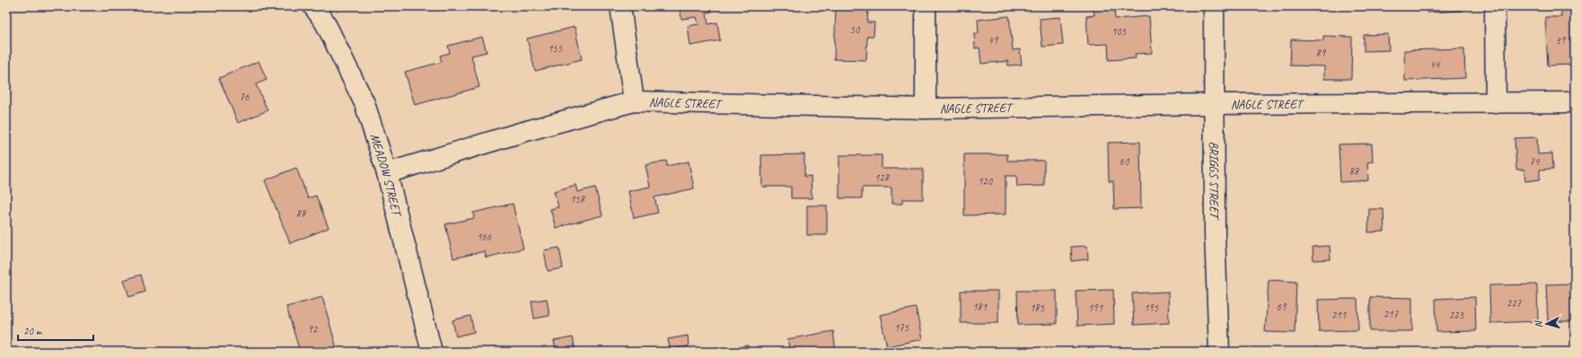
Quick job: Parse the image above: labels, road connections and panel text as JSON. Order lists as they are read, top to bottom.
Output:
{
  "streets": {
    "street": ["NAGLE STREET", "MEADOW STREET", "BRIGGS STREET"]
  },
  "crossings": [
    ["NAGLE STREET", "MEADOW STREET"],
    ["NAGLE STREET", "BRIGGS STREET"]
  ],
  "house_numbers": [
    "50",
    "105",
    "49",
    "39",
    "155",
    "89",
    "44",
    "76",
    "60",
    "74",
    "88",
    "128",
    "120",
    "158",
    "88",
    "166",
    "227",
    "181",
    "69",
    "185",
    "191",
    "195",
    "217",
    "211",
    "223",
    "175",
    "92"
  ],
  "scale_bar": "20 m",
  "north": "left"
}
